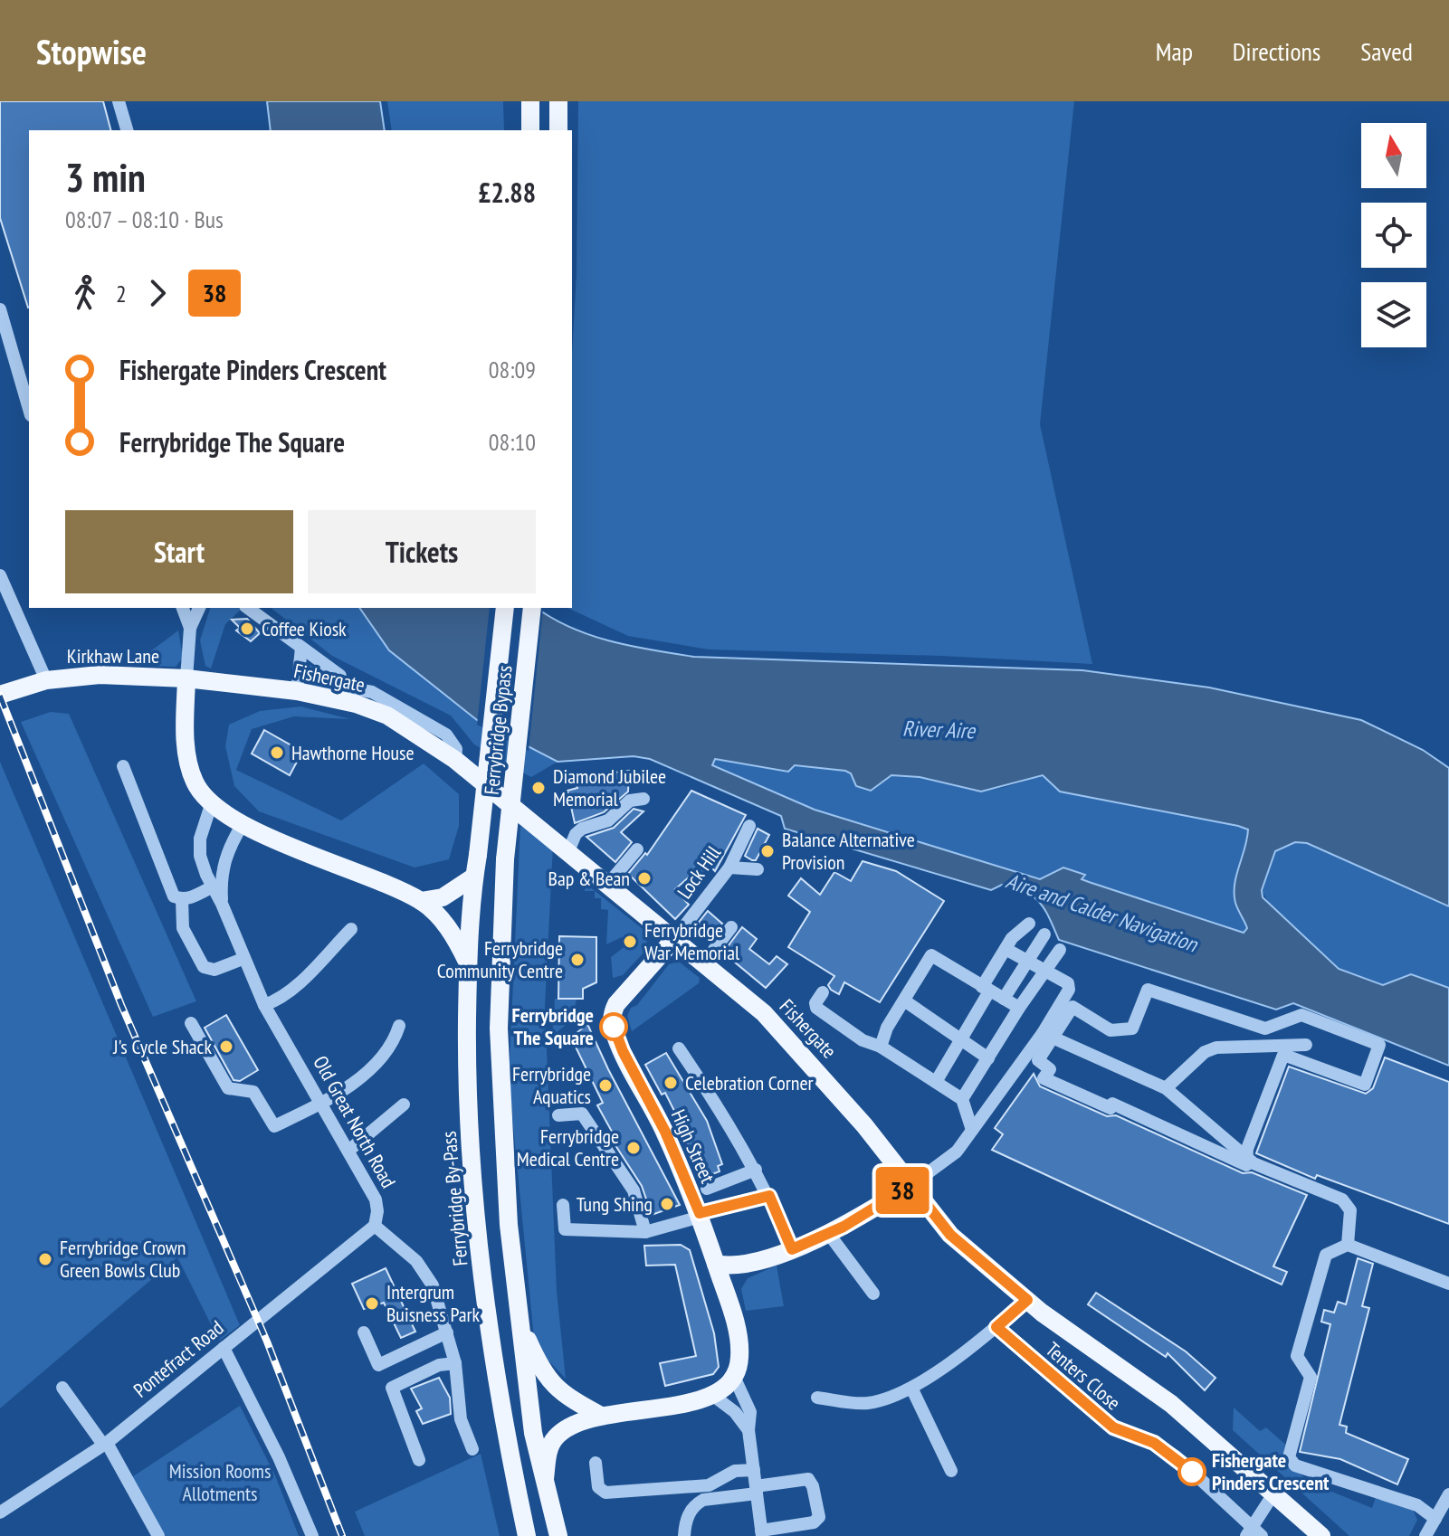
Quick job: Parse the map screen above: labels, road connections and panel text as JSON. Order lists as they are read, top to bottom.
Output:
{
  "streets": {
    "main road": [
      "Kirkhaw Lane",
      "Fishergate",
      "Ferrybridge Bypass",
      "High Street",
      "Ferrybridge By-Pass"
    ],
    "street": [
      "Lock Hill",
      "Old Great North Road",
      "Pontefract Road",
      "Tenters Close"
    ]
  },
  "crossings": [
    ["Kirkhaw Lane", "Fishergate"],
    ["Fishergate", "Lock Hill"],
    ["Fishergate", "High Street"],
    ["Ferrybridge Bypass", "Ferrybridge By-Pass"],
    ["Lock Hill", "High Street"],
    ["Old Great North Road", "Pontefract Road"]
  ],
  "water": ["River Aire", "Aire and Calder Navigation"],
  "parks": ["Mission Rooms Allotments"],
  "places": [
    "Coffee Kiosk",
    "Hawthorne House",
    "Diamond Jubilee Memorial",
    "Balance Alternative Provision",
    "Bap & Bean",
    "Ferrybridge War Memorial",
    "Ferrybridge Community Centre",
    "Ferrybridge The Square",
    "J's Cycle Shack",
    "Celebration Corner",
    "Ferrybridge Aquatics",
    "Ferrybridge Medical Centre",
    "Tung Shing",
    "Ferrybridge Crown Green Bowls Club",
    "Intergrum Buisness Park",
    "Fishergate Pinders Crescent"
  ],
  "lines": ["bus line 38"],
  "north": "top",
  "page": {
    "header": "Stopwise",
    "nav": ["Map", "Directions", "Saved"],
    "on_map": "38",
    "heading": ["3 min", "08:07 – 08:10 · Bus", "£2.88"],
    "legs": ["2", "38"],
    "list": [
      {
        "name": "Fishergate Pinders Crescent",
        "value": "08:09"
      },
      {
        "name": "Ferrybridge The Square",
        "value": "08:10"
      }
    ],
    "buttons": ["Start", "Tickets"]
  }
}
